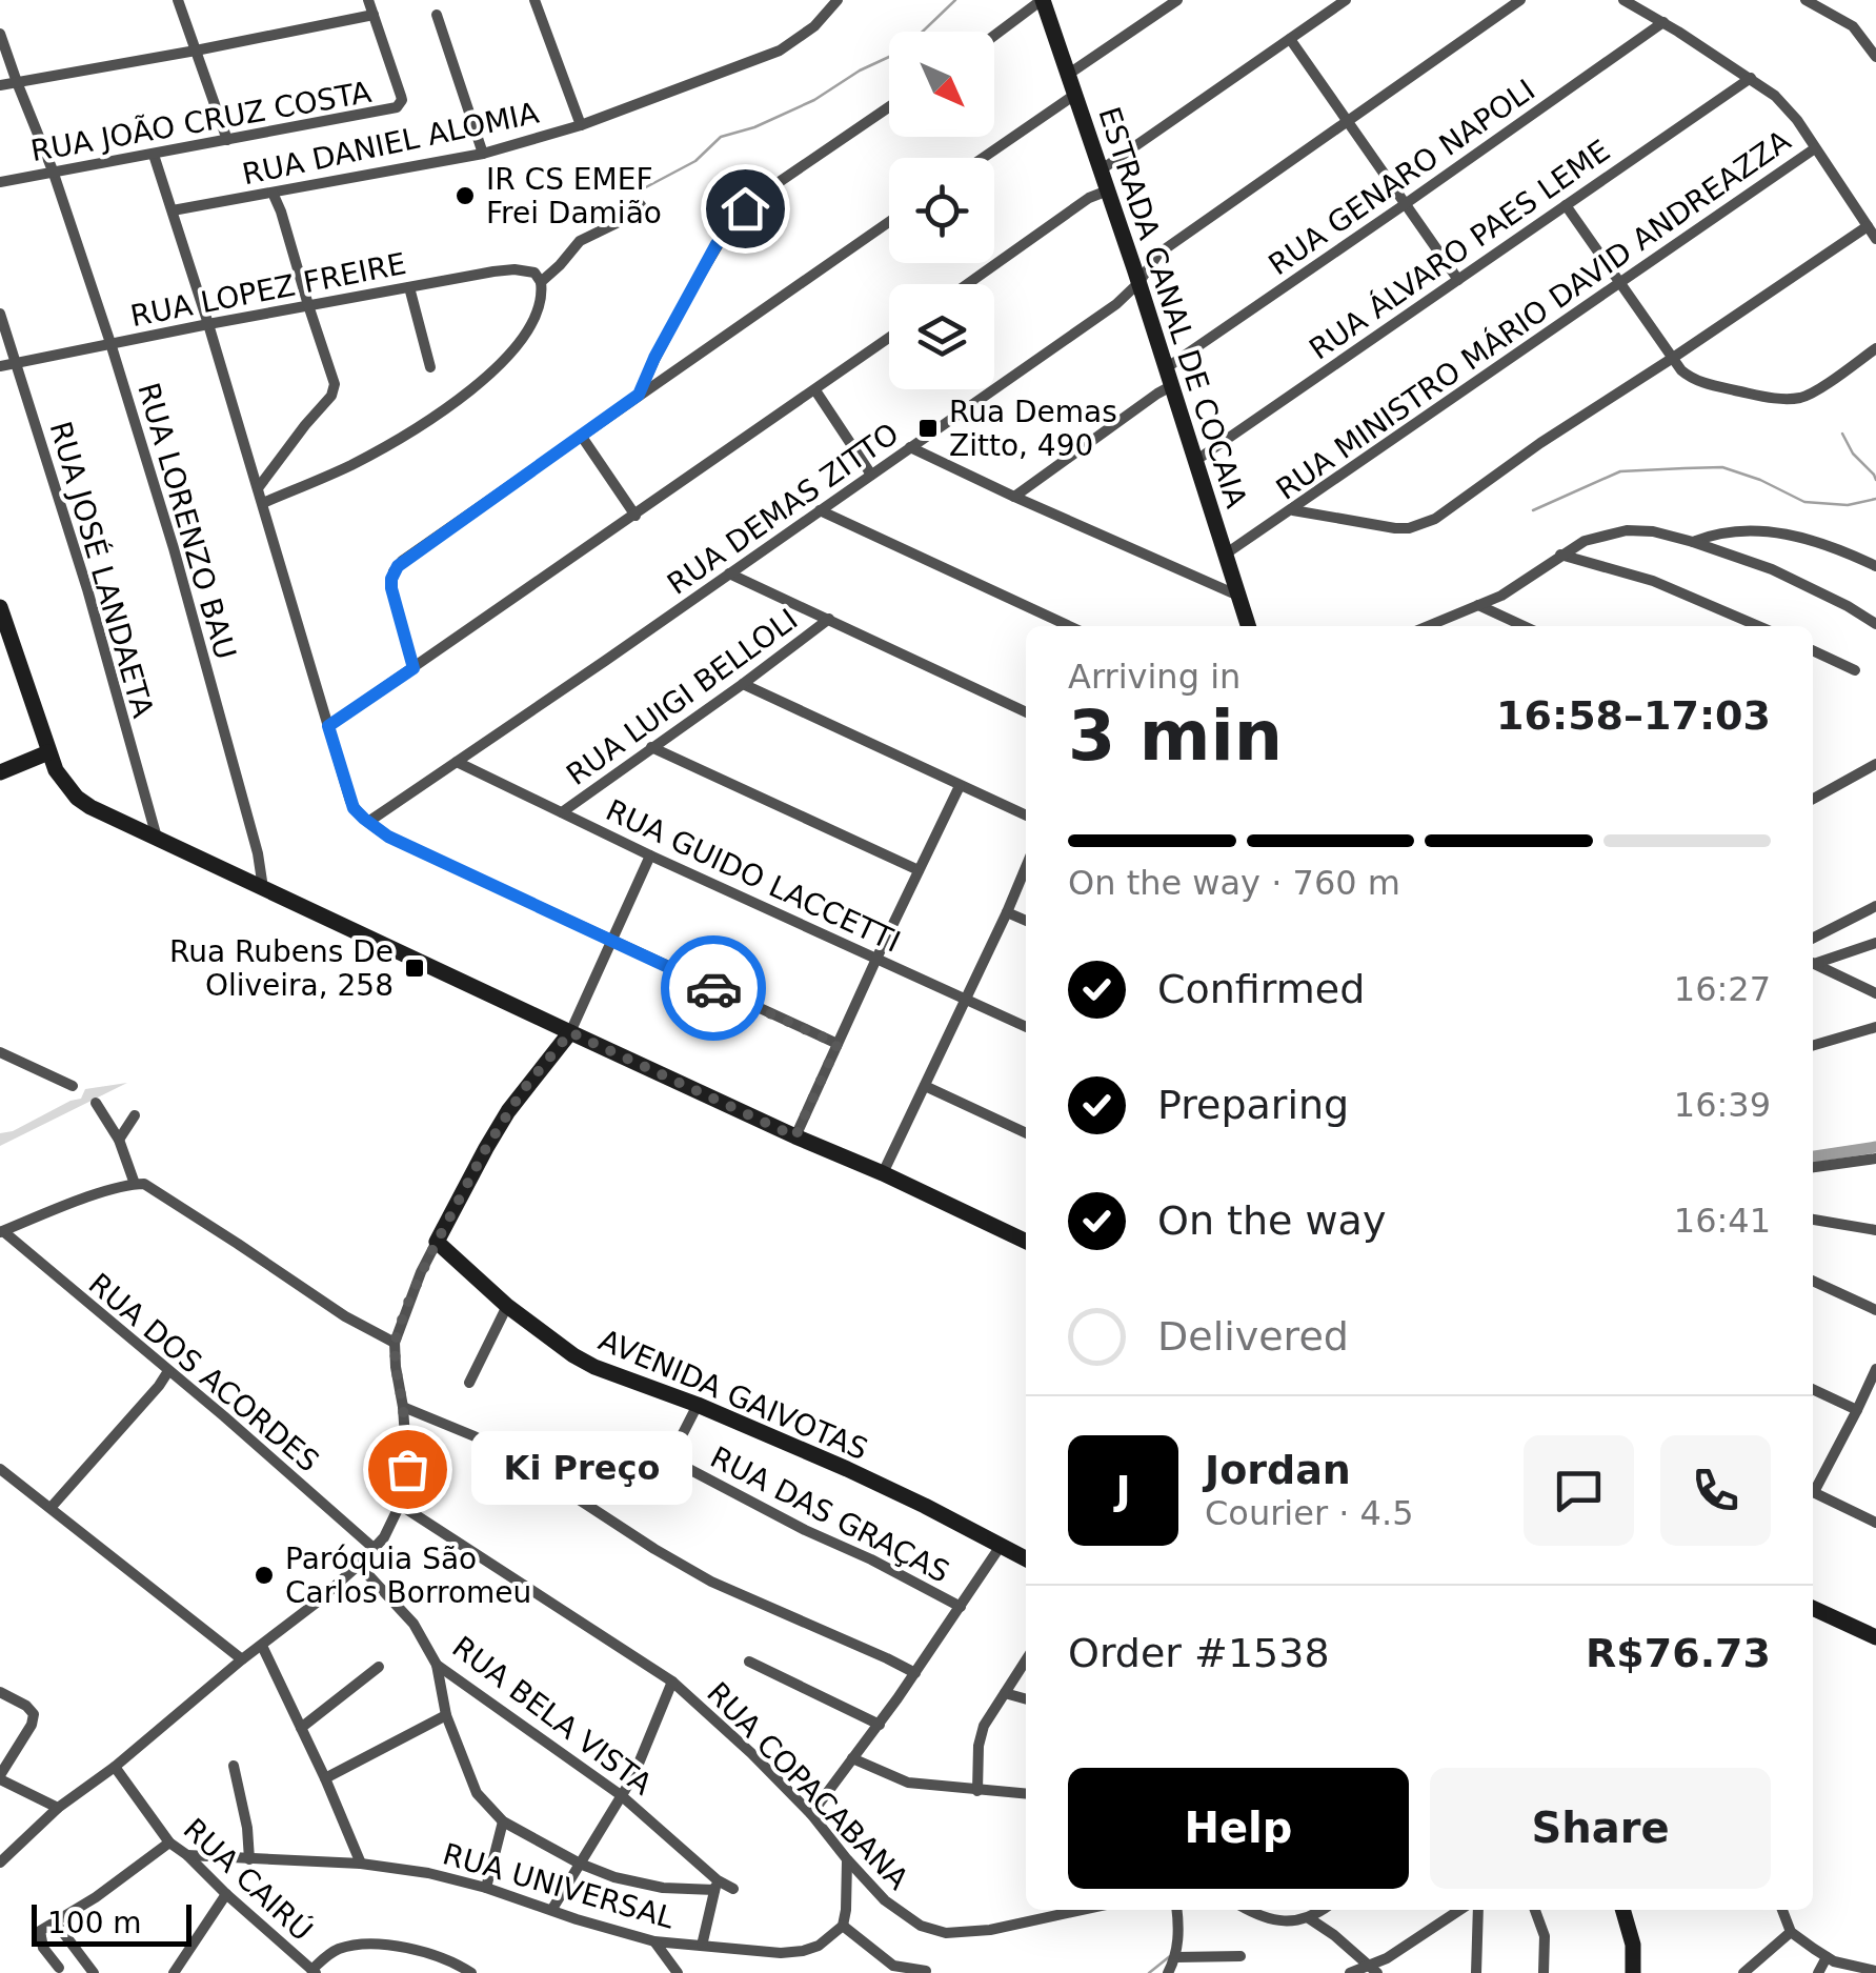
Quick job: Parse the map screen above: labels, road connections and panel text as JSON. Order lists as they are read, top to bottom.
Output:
{
  "streets": {
    "main road": ["ESTRADA CANAL DE COCAIA", "AVENIDA GAIVOTAS"],
    "street": [
      "RUA JOÃO CRUZ COSTA",
      "RUA DANIEL ALOMIA",
      "RUA GENARO NAPOLI",
      "RUA ÁLVARO PAES LEME",
      "RUA LOPEZ FREIRE",
      "RUA MINISTRO MÁRIO DAVID ANDREAZZA",
      "RUA DEMAS ZITTO",
      "RUA LORENZO BAU",
      "RUA JOSÉ LANDAETA",
      "RUA LUIGI BELLOLI",
      "RUA GUIDO LACCETTI",
      "RUA DOS ACORDES",
      "RUA DAS GRAÇAS",
      "RUA BELA VISTA",
      "RUA COPACABANA",
      "RUA CAIRÚ",
      "RUA UNIVERSAL"
    ]
  },
  "crossings": [
    ["RUA JOÃO CRUZ COSTA", "RUA LORENZO BAU"],
    ["RUA GENARO NAPOLI", "ESTRADA CANAL DE COCAIA"],
    ["RUA ÁLVARO PAES LEME", "ESTRADA CANAL DE COCAIA"],
    ["RUA LOPEZ FREIRE", "RUA LORENZO BAU"],
    ["RUA LOPEZ FREIRE", "RUA JOSÉ LANDAETA"],
    ["ESTRADA CANAL DE COCAIA", "RUA MINISTRO MÁRIO DAVID ANDREAZZA"],
    ["ESTRADA CANAL DE COCAIA", "RUA DEMAS ZITTO"],
    ["RUA DEMAS ZITTO", "RUA GUIDO LACCETTI"],
    ["RUA LUIGI BELLOLI", "RUA GUIDO LACCETTI"],
    ["AVENIDA GAIVOTAS", "RUA DAS GRAÇAS"],
    ["RUA CAIRÚ", "RUA UNIVERSAL"]
  ],
  "places": {
    "other": ["IR CS EMEF Frei Damião", "Ki Preço", "Paróquia São Carlos Borromeu"],
    "transit": ["Rua Demas Zitto, 490", "Rua Rubens De Oliveira, 258"]
  },
  "scale_bar": "100 m",
  "north": "bottom right",
  "page": {
    "heading": ["3 min", "Arriving in", "16:58–17:03"],
    "panel": [
      "Jordan",
      "Courier · 4.5",
      "Order #1538",
      "R$76.73"
    ],
    "bar": "On the way · 760 m",
    "list": [
      ["Confirmed", "16:27"],
      ["Preparing", "16:39"],
      ["On the way", "16:41"],
      "Delivered"
    ],
    "bubble": "Ki Preço",
    "round": "J",
    "buttons": ["Help", "Share"],
    "scale": "100 m"
  }
}
